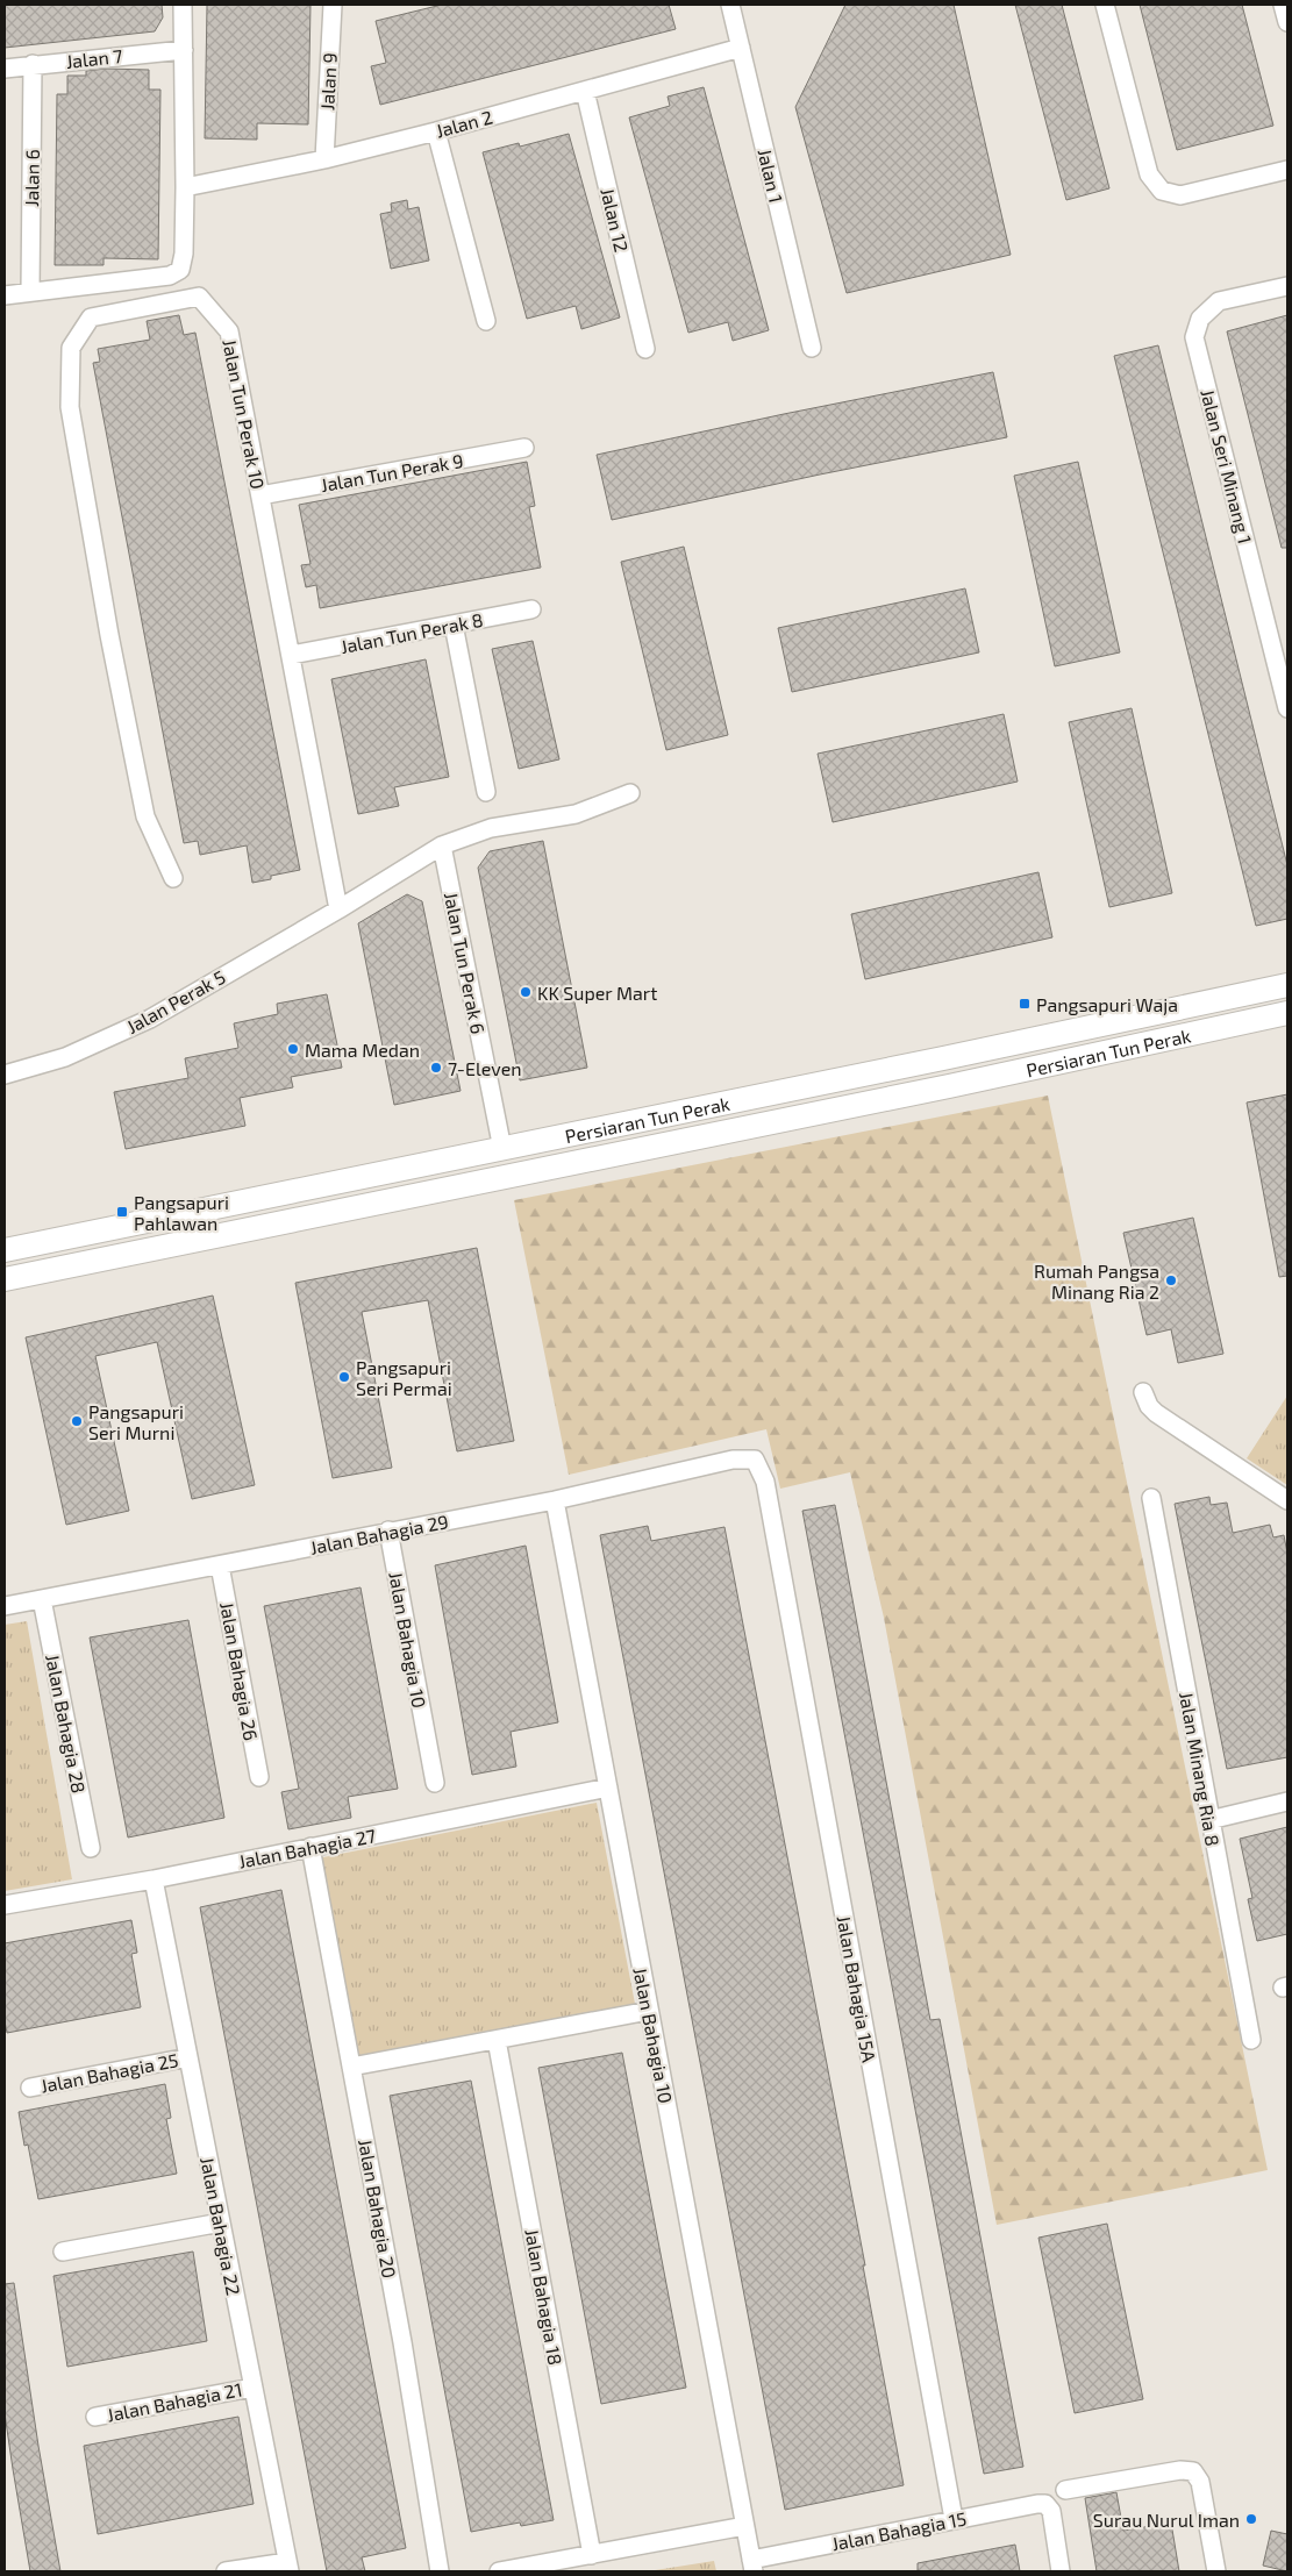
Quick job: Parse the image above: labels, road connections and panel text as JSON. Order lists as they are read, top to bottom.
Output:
{
  "streets": {
    "street": [
      "Jalan 7",
      "Jalan 9",
      "Jalan 2",
      "Jalan 1",
      "Jalan 6",
      "Jalan 12",
      "Jalan Tun Perak 10",
      "Jalan Seri Minang 1",
      "Jalan Tun Perak 9",
      "Jalan Tun Perak 8",
      "Jalan Tun Perak 6",
      "Jalan Perak 5",
      "Persiaran Tun Perak",
      "Jalan Bahagia 29",
      "Jalan Bahagia 10",
      "Jalan Bahagia 26",
      "Jalan Bahagia 28",
      "Jalan Minang Ria 8",
      "Jalan Bahagia 27",
      "Jalan Bahagia 15A",
      "Jalan Bahagia 25",
      "Jalan Bahagia 20",
      "Jalan Bahagia 22",
      "Jalan Bahagia 18",
      "Jalan Bahagia 21",
      "Jalan Bahagia 15"
    ]
  },
  "crossings": [
    ["Jalan 7", "Jalan 6"],
    ["Jalan 9", "Jalan 2"],
    ["Jalan 2", "Jalan 1"],
    ["Jalan 2", "Jalan 12"],
    ["Jalan Tun Perak 10", "Jalan Tun Perak 9"],
    ["Jalan Tun Perak 10", "Jalan Tun Perak 8"],
    ["Jalan Tun Perak 10", "Jalan Perak 5"],
    ["Jalan Tun Perak 6", "Jalan Perak 5"],
    ["Jalan Tun Perak 6", "Persiaran Tun Perak"],
    ["Jalan Bahagia 29", "Jalan Bahagia 10"],
    ["Jalan Bahagia 29", "Jalan Bahagia 26"],
    ["Jalan Bahagia 29", "Jalan Bahagia 28"],
    ["Jalan Bahagia 29", "Jalan Bahagia 15A"],
    ["Jalan Bahagia 10", "Jalan Bahagia 27"],
    ["Jalan Bahagia 10", "Jalan Bahagia 15"],
    ["Jalan Bahagia 27", "Jalan Bahagia 20"],
    ["Jalan Bahagia 27", "Jalan Bahagia 22"],
    ["Jalan Bahagia 15A", "Jalan Bahagia 15"],
    ["Jalan Bahagia 25", "Jalan Bahagia 22"],
    ["Jalan Bahagia 22", "Jalan Bahagia 21"]
  ],
  "places": {
    "other": [
      "KK Super Mart",
      "Mama Medan",
      "7-Eleven",
      "Rumah Pangsa Minang Ria 2",
      "Pangsapuri Seri Permai",
      "Pangsapuri Seri Murni",
      "Surau Nurul Iman"
    ],
    "transit": ["Pangsapuri Waja", "Pangsapuri Pahlawan"]
  }
}
